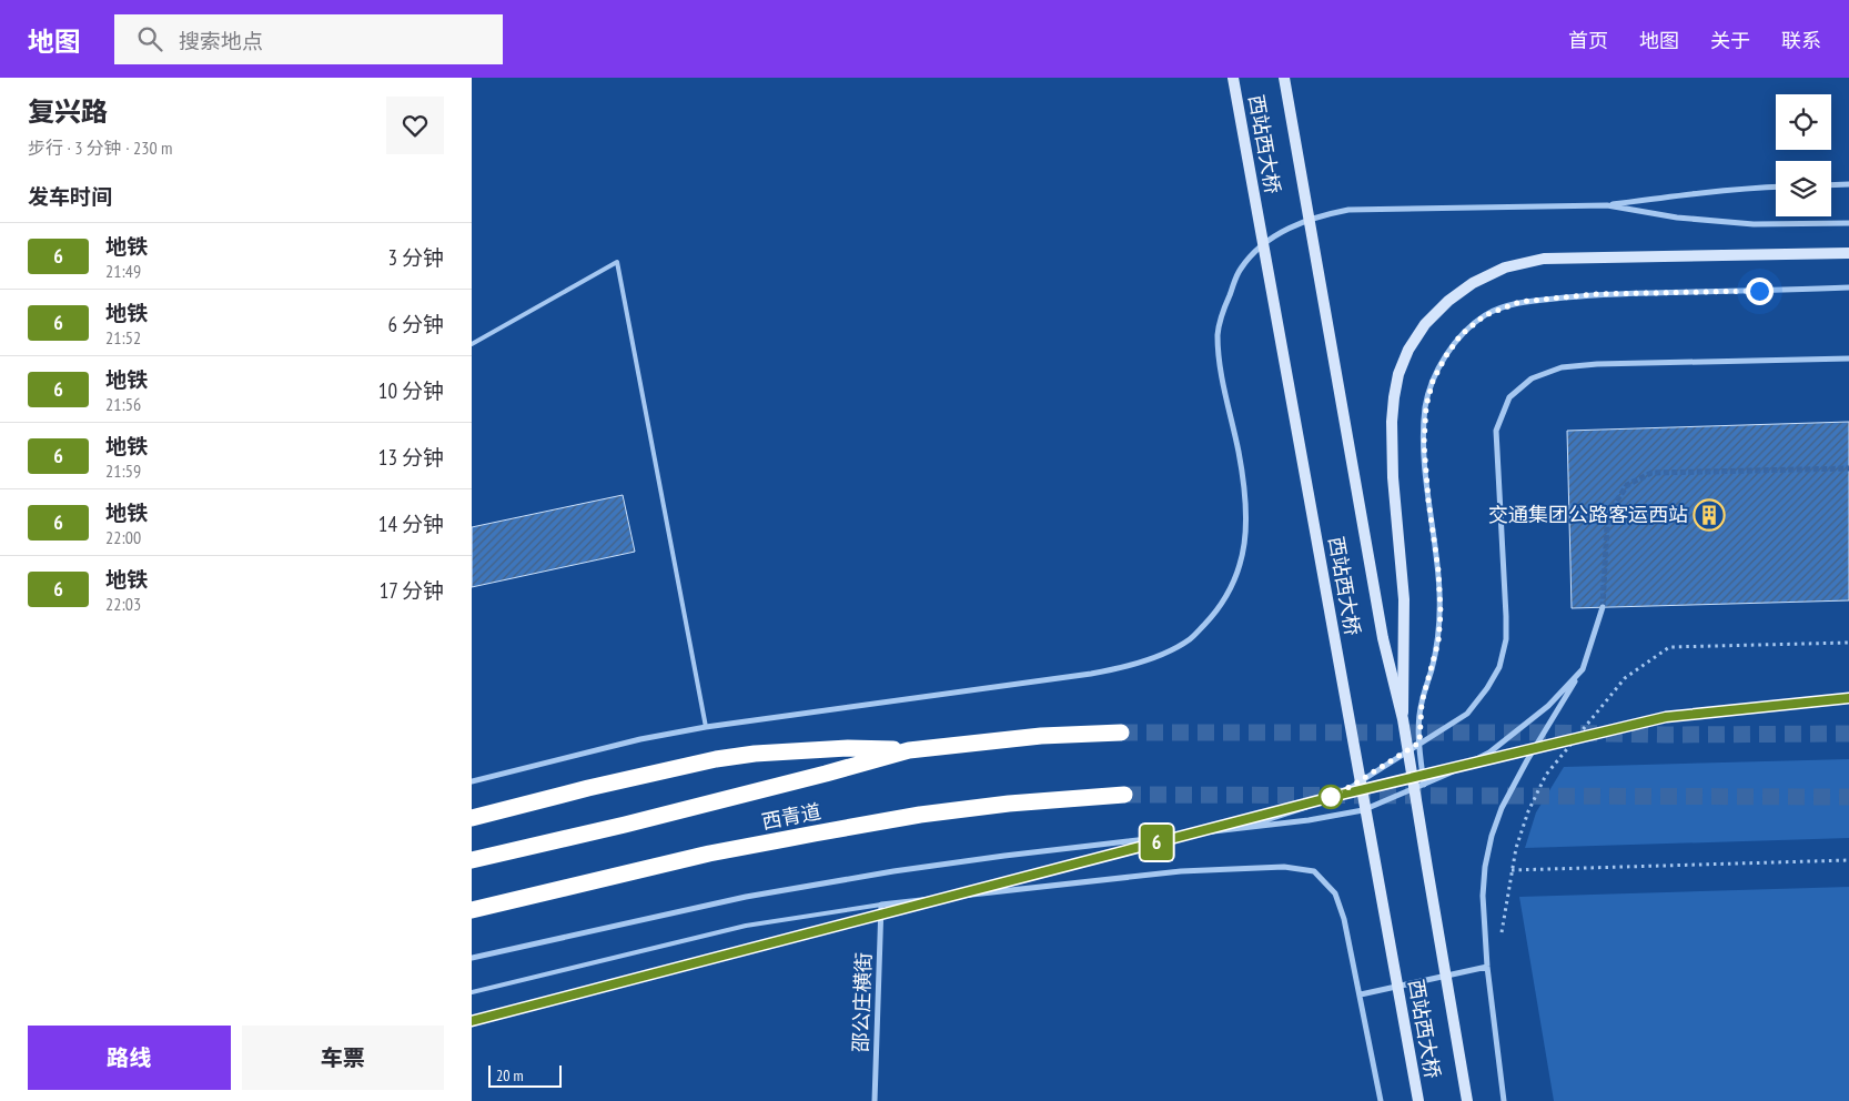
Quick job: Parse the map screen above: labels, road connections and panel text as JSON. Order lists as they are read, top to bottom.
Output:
{
  "streets": {
    "highway": ["西青道"],
    "main road": ["西站西大桥"],
    "street": ["邵公庄横街"]
  },
  "places": {
    "building": ["交通集团公路客运西站"]
  },
  "lines": ["metro line 6"],
  "scale_bar": "20 m",
  "page": {
    "header": "地图",
    "search": "搜索地点",
    "nav": [
      "首页",
      "地图",
      "关于",
      "联系"
    ],
    "heading": [
      ["复兴路", "步行 · 3 分钟 · 230 m"],
      "发车时间"
    ],
    "on_map": "6",
    "list": [
      {
        "mark": "6",
        "name": "地铁",
        "note": "21:49",
        "value": "3 分钟"
      },
      {
        "mark": "6",
        "name": "地铁",
        "note": "21:52",
        "value": "6 分钟"
      },
      {
        "mark": "6",
        "name": "地铁",
        "note": "21:56",
        "value": "10 分钟"
      },
      {
        "mark": "6",
        "name": "地铁",
        "note": "21:59",
        "value": "13 分钟"
      },
      {
        "mark": "6",
        "name": "地铁",
        "note": "22:00",
        "value": "14 分钟"
      },
      {
        "mark": "6",
        "name": "地铁",
        "note": "22:03",
        "value": "17 分钟"
      }
    ],
    "buttons": ["路线", "车票"],
    "scale": "20 m"
  }
}
